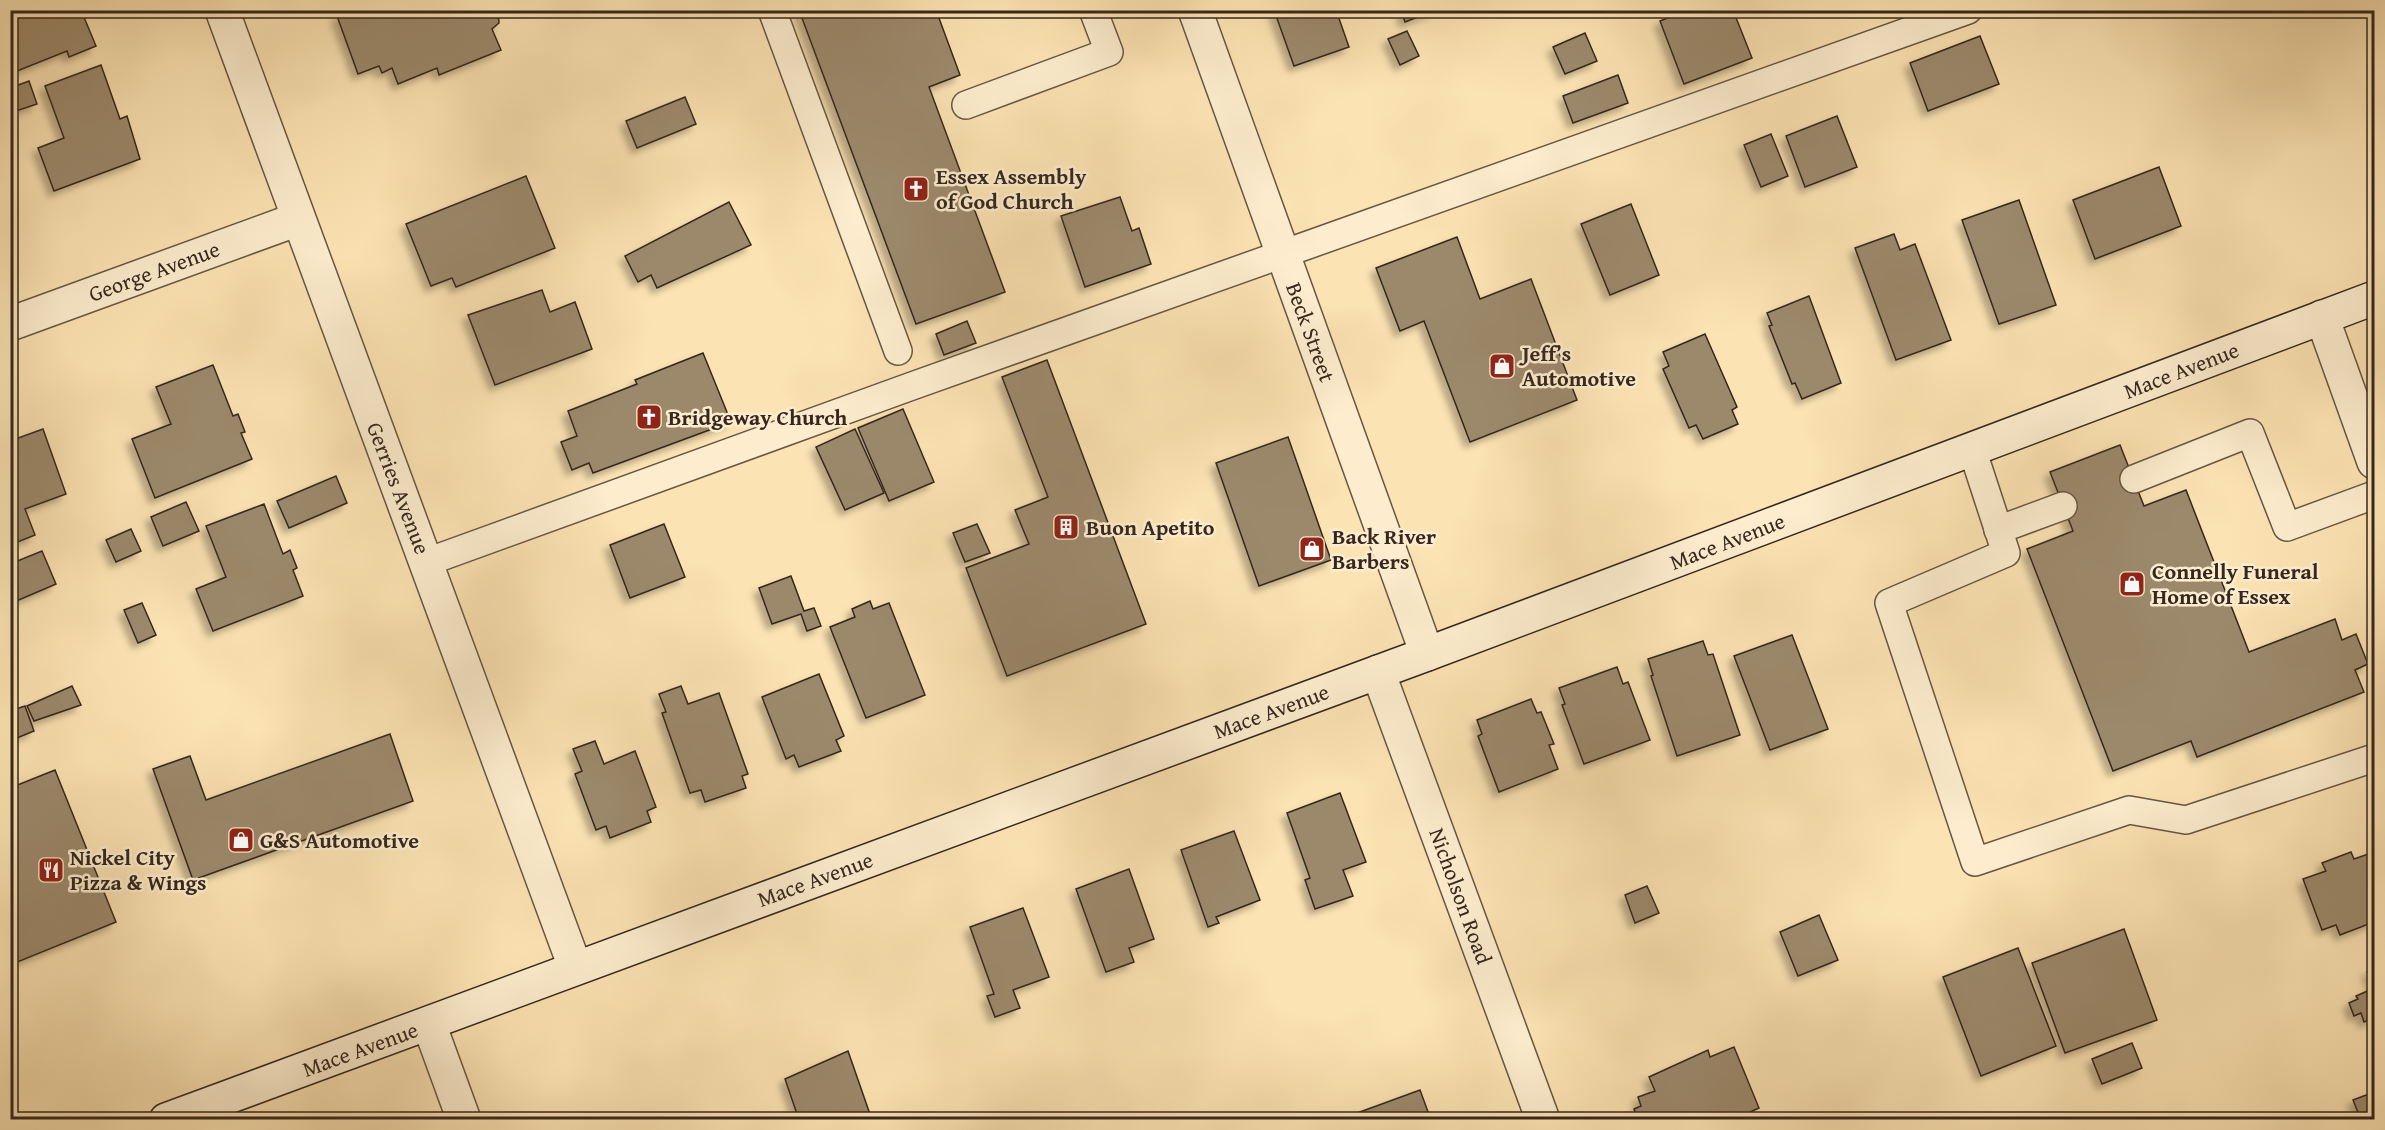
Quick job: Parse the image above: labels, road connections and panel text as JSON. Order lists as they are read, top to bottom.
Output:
{
  "streets": {
    "street": [
      "George Avenue",
      "Beck Street",
      "Mace Avenue",
      "Gerries Avenue",
      "Nicholson Road"
    ]
  },
  "crossings": [
    ["George Avenue", "Gerries Avenue"],
    ["Beck Street", "Mace Avenue"],
    ["Mace Avenue", "Gerries Avenue"],
    ["Mace Avenue", "Nicholson Road"]
  ],
  "places": {
    "church": ["Essex Assembly of God Church", "Bridgeway Church"],
    "shop": [
      "Jeff’s Automotive",
      "Back River Barbers",
      "Connelly Funeral Home of Essex",
      "G&S Automotive"
    ],
    "building": ["Buon Apetito"],
    "restaurant": ["Nickel City Pizza & Wings"]
  }
}
